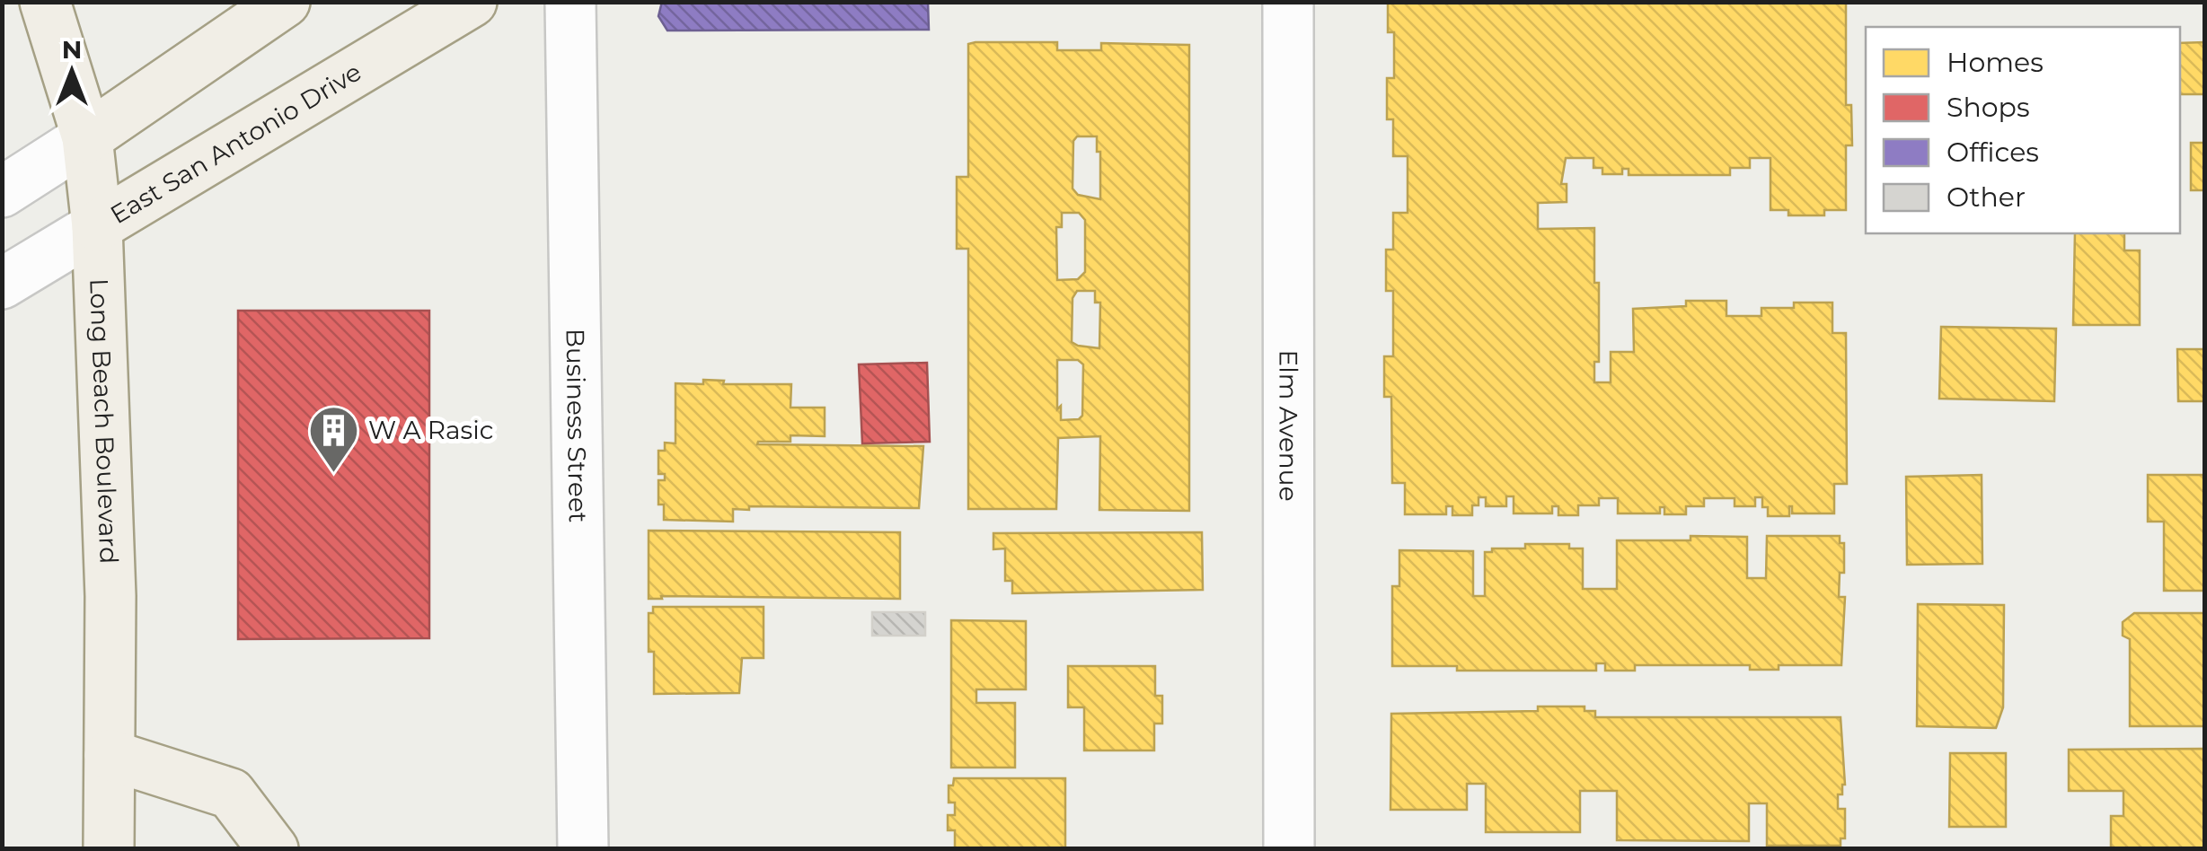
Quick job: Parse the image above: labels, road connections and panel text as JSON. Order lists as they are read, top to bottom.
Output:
{
  "streets": {
    "main road": ["East San Antonio Drive", "Long Beach Boulevard"],
    "street": ["Business Street", "Elm Avenue"]
  },
  "crossings": [
    ["East San Antonio Drive", "Long Beach Boulevard"]
  ],
  "places": {
    "building": ["W A Rasic"]
  },
  "legend": [
    "Homes",
    "Shops",
    "Offices",
    "Other"
  ],
  "north": "top"
}
